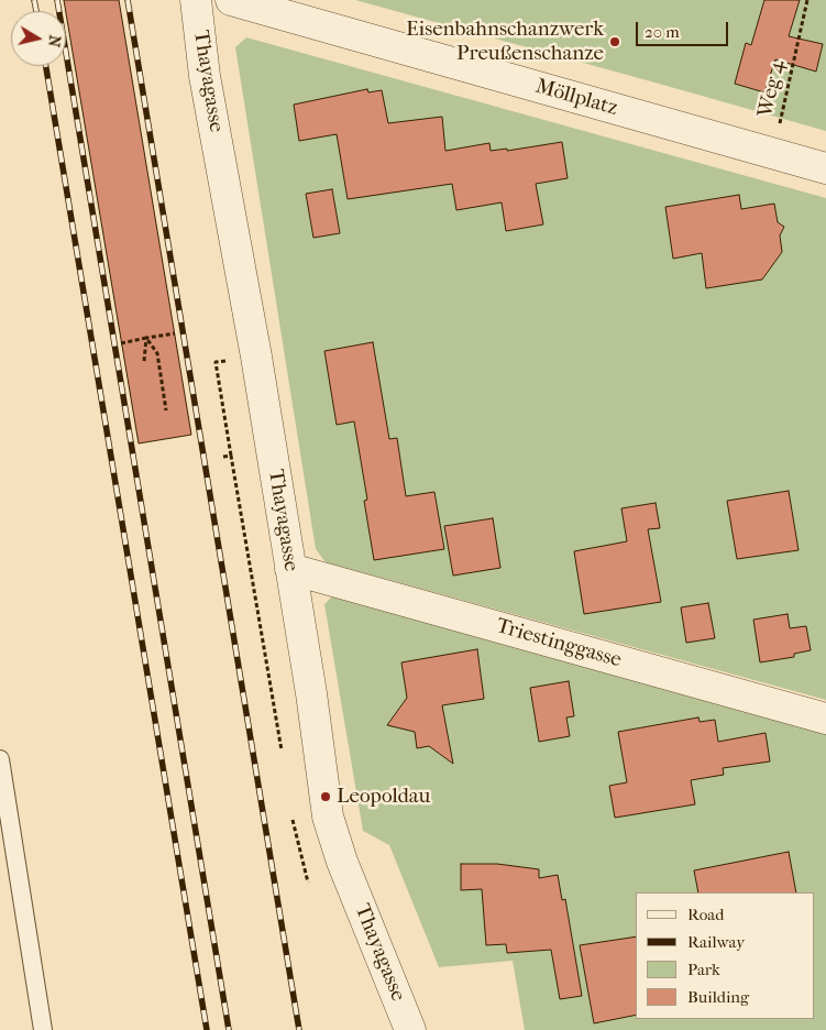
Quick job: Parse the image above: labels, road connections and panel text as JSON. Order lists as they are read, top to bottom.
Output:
{
  "streets": {
    "street": ["Thayagasse", "Möllplatz", "Triestinggasse"],
    "path": ["Weg 4"]
  },
  "crossings": [
    ["Thayagasse", "Triestinggasse"],
    ["Weg 4", "Möllplatz"]
  ],
  "places": ["Eisenbahnschanzwerk Preußenschanze", "Leopoldau"],
  "legend": [
    "Road",
    "Railway",
    "Park",
    "Building"
  ],
  "scale_bar": "20 m",
  "north": "right"
}
